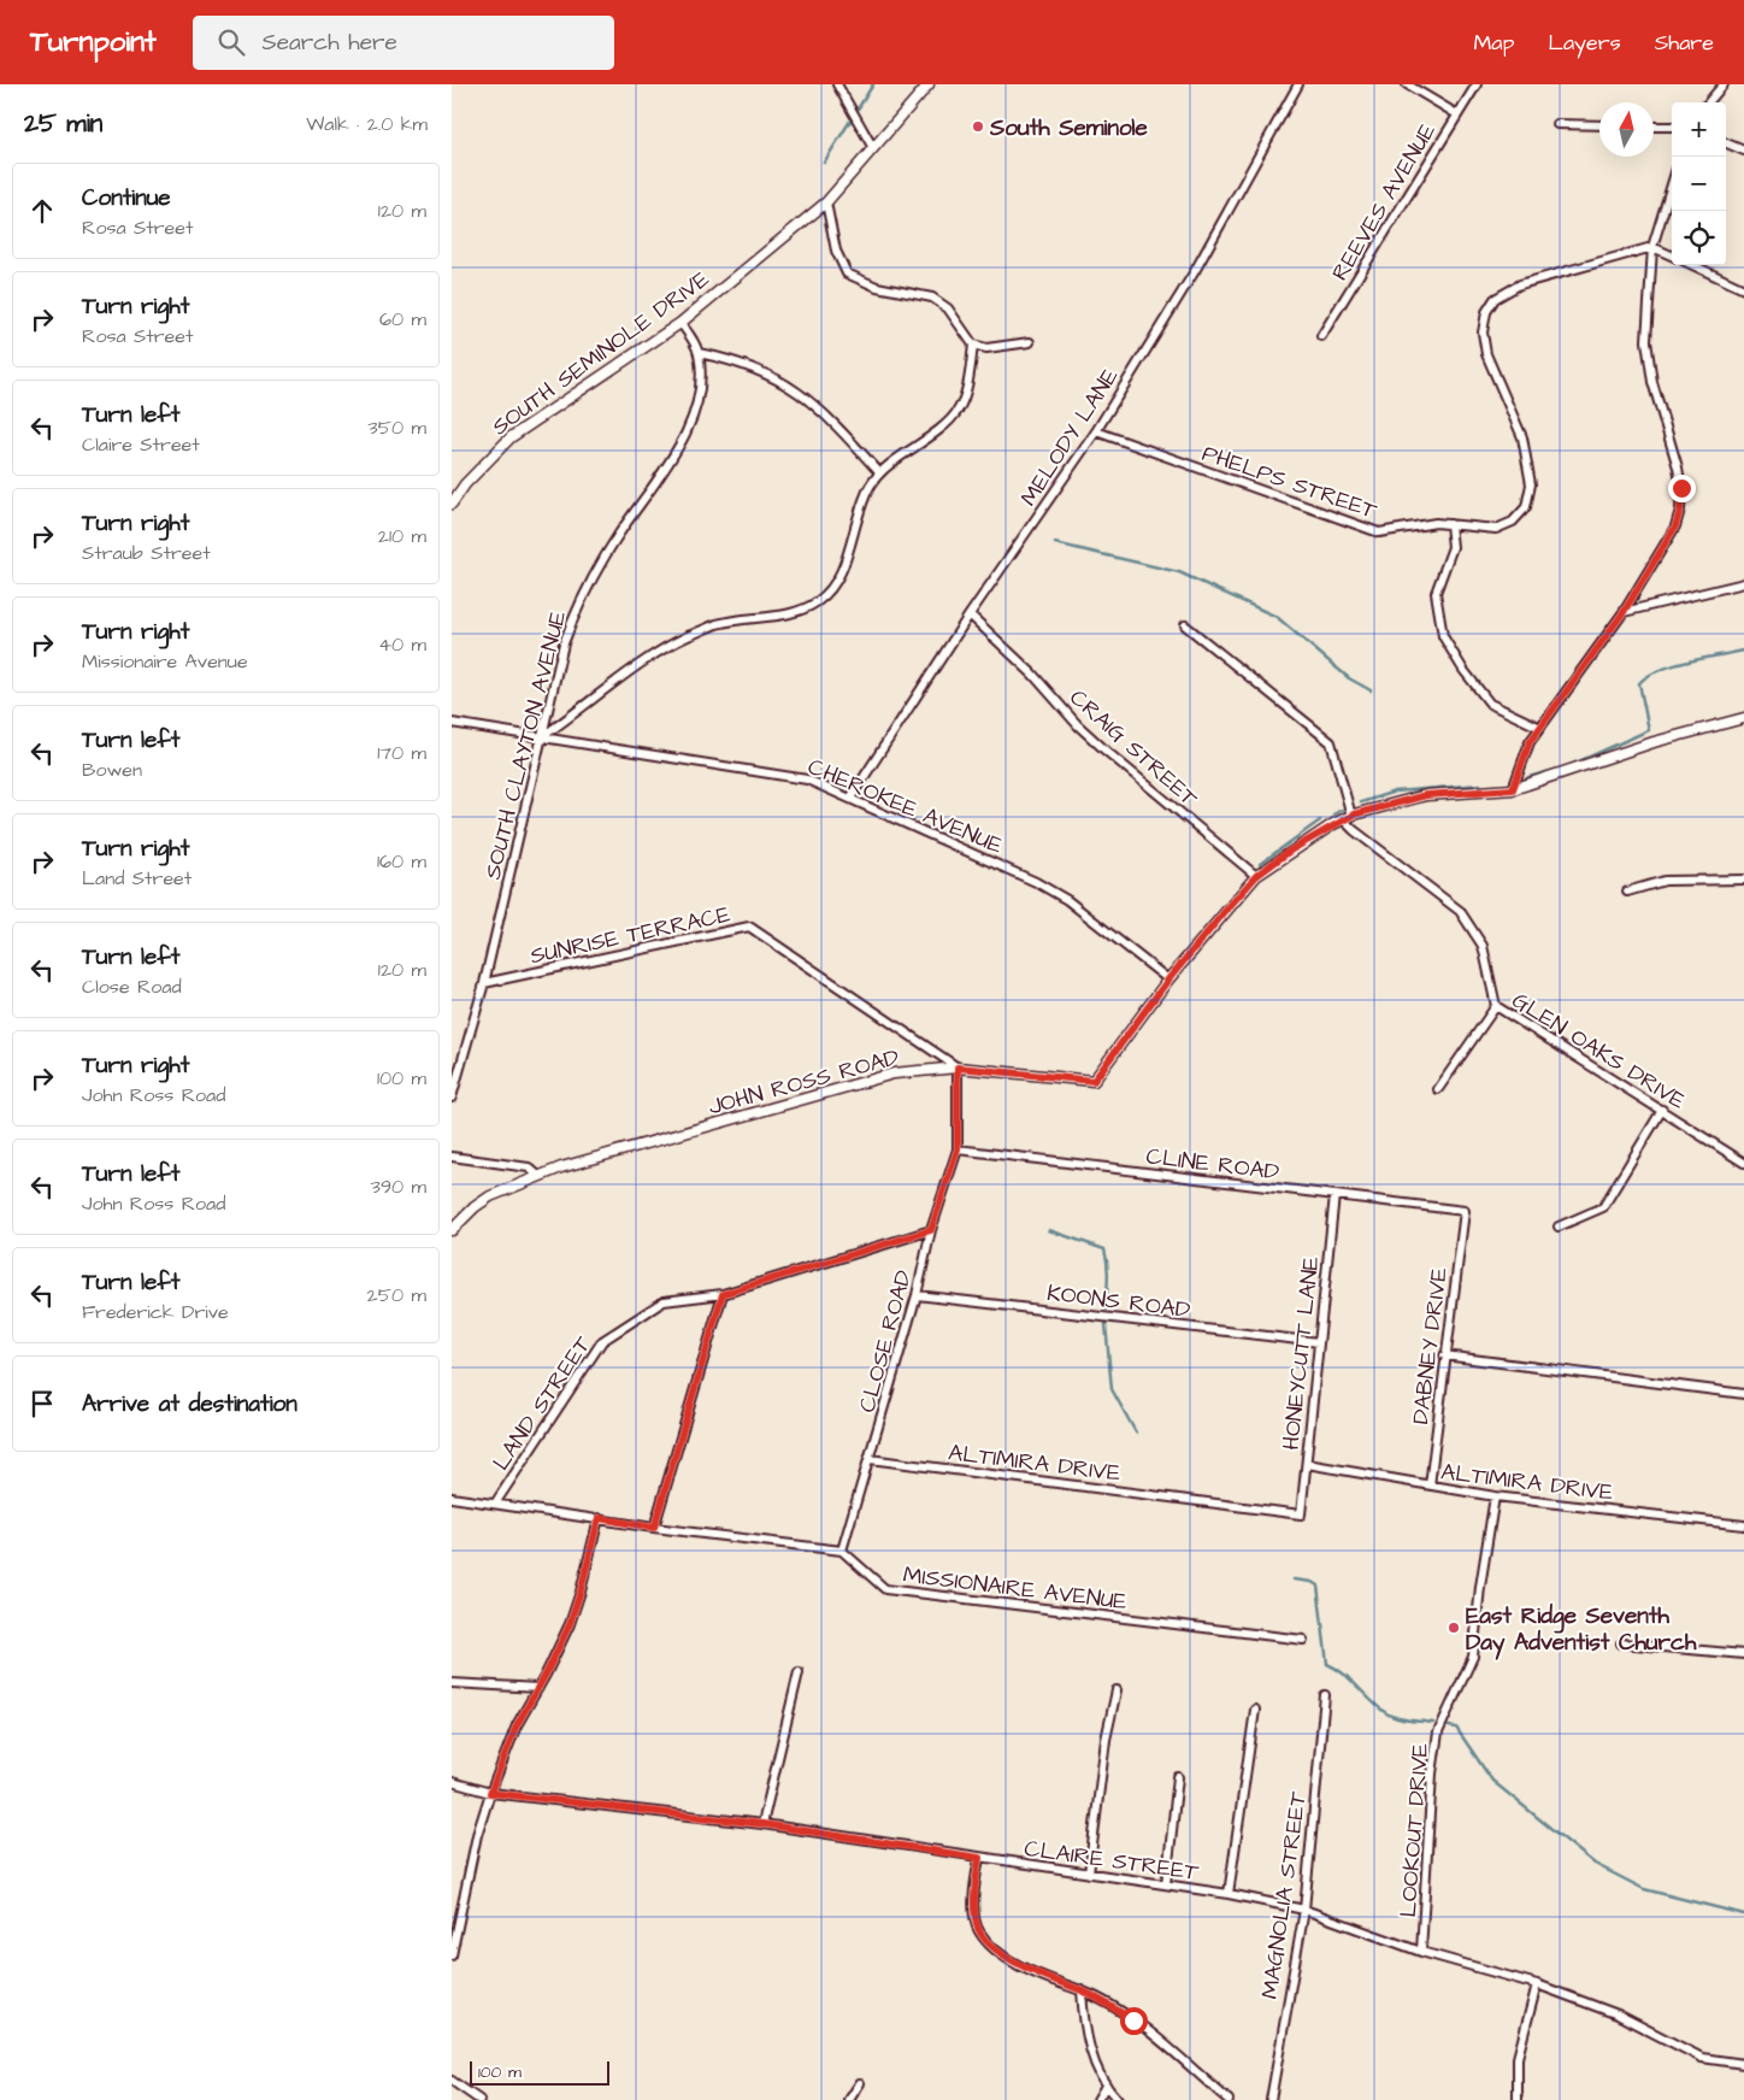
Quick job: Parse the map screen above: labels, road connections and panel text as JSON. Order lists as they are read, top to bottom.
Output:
{
  "streets": {
    "street": [
      "REEVES AVENUE",
      "SOUTH SEMINOLE DRIVE",
      "MELODY LANE",
      "PHELPS STREET",
      "SOUTH CLAYTON AVENUE",
      "CRAIG STREET",
      "CHEROKEE AVENUE",
      "SUNRISE TERRACE",
      "GLEN OAKS DRIVE",
      "JOHN ROSS ROAD",
      "CLINE ROAD",
      "KOONS ROAD",
      "CLOSE ROAD",
      "DABNEY DRIVE",
      "HONEYCUTT LANE",
      "LAND STREET",
      "ALTIMIRA DRIVE",
      "MISSIONAIRE AVENUE",
      "LOOKOUT DRIVE",
      "CLAIRE STREET",
      "MAGNOLIA STREET"
    ]
  },
  "crossings": [
    ["SOUTH SEMINOLE DRIVE", "SOUTH CLAYTON AVENUE"],
    ["MELODY LANE", "PHELPS STREET"],
    ["MELODY LANE", "CRAIG STREET"],
    ["MELODY LANE", "CHEROKEE AVENUE"],
    ["SOUTH CLAYTON AVENUE", "CHEROKEE AVENUE"],
    ["SOUTH CLAYTON AVENUE", "SUNRISE TERRACE"],
    ["CRAIG STREET", "JOHN ROSS ROAD"],
    ["CHEROKEE AVENUE", "JOHN ROSS ROAD"],
    ["SUNRISE TERRACE", "JOHN ROSS ROAD"],
    ["SUNRISE TERRACE", "CLOSE ROAD"],
    ["GLEN OAKS DRIVE", "JOHN ROSS ROAD"],
    ["JOHN ROSS ROAD", "CLOSE ROAD"],
    ["CLINE ROAD", "CLOSE ROAD"],
    ["CLINE ROAD", "DABNEY DRIVE"],
    ["CLINE ROAD", "HONEYCUTT LANE"],
    ["KOONS ROAD", "CLOSE ROAD"],
    ["KOONS ROAD", "HONEYCUTT LANE"],
    ["CLOSE ROAD", "LAND STREET"],
    ["CLOSE ROAD", "ALTIMIRA DRIVE"],
    ["CLOSE ROAD", "MISSIONAIRE AVENUE"],
    ["DABNEY DRIVE", "ALTIMIRA DRIVE"],
    ["HONEYCUTT LANE", "ALTIMIRA DRIVE"],
    ["ALTIMIRA DRIVE", "LOOKOUT DRIVE"],
    ["LOOKOUT DRIVE", "CLAIRE STREET"],
    ["CLAIRE STREET", "MAGNOLIA STREET"]
  ],
  "places": ["South Seminole", "East Ridge Seventh Day Adventist Church"],
  "scale_bar": "100 m",
  "north": "top",
  "page": {
    "header": "Turnpoint",
    "search": "Search here",
    "nav": ["Map", "Layers", "Share"],
    "heading": ["25 min", "Walk · 2.0 km"],
    "map_buttons": ["+", "−"],
    "list": [
      ["Continue", "Rosa Street", "120 m"],
      ["Turn right", "Rosa Street", "60 m"],
      ["Turn left", "Claire Street", "350 m"],
      ["Turn right", "Straub Street", "210 m"],
      ["Turn right", "Missionaire Avenue", "40 m"],
      ["Turn left", "Bowen", "170 m"],
      ["Turn right", "Land Street", "160 m"],
      ["Turn left", "Close Road", "120 m"],
      ["Turn right", "John Ross Road", "100 m"],
      ["Turn left", "John Ross Road", "390 m"],
      ["Turn left", "Frederick Drive", "250 m"],
      "Arrive at destination"
    ],
    "scale": "100 m"
  }
}
